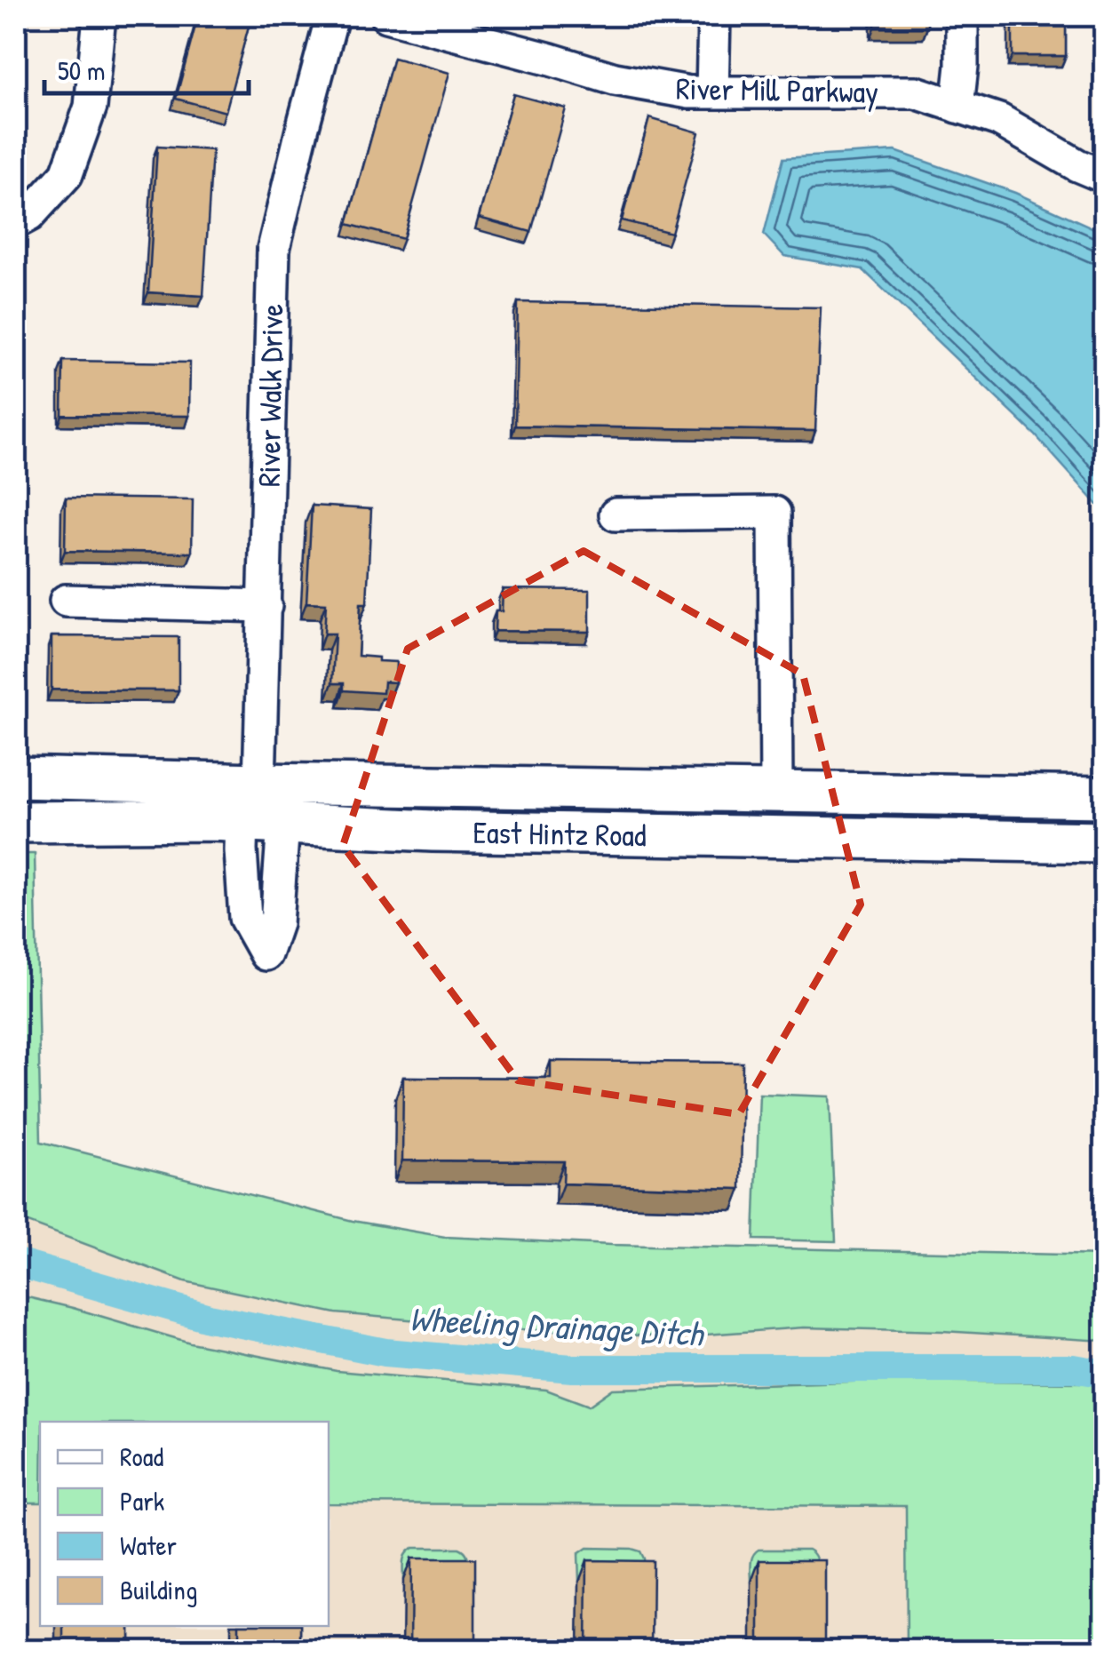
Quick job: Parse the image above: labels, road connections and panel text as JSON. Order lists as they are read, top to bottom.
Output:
{
  "streets": {
    "main road": ["East Hintz Road"],
    "street": ["River Mill Parkway", "River Walk Drive"]
  },
  "crossings": [
    ["River Walk Drive", "East Hintz Road"]
  ],
  "water": ["Wheeling Drainage Ditch"],
  "legend": [
    "Road",
    "Park",
    "Water",
    "Building"
  ],
  "scale_bar": "50 m"
}
